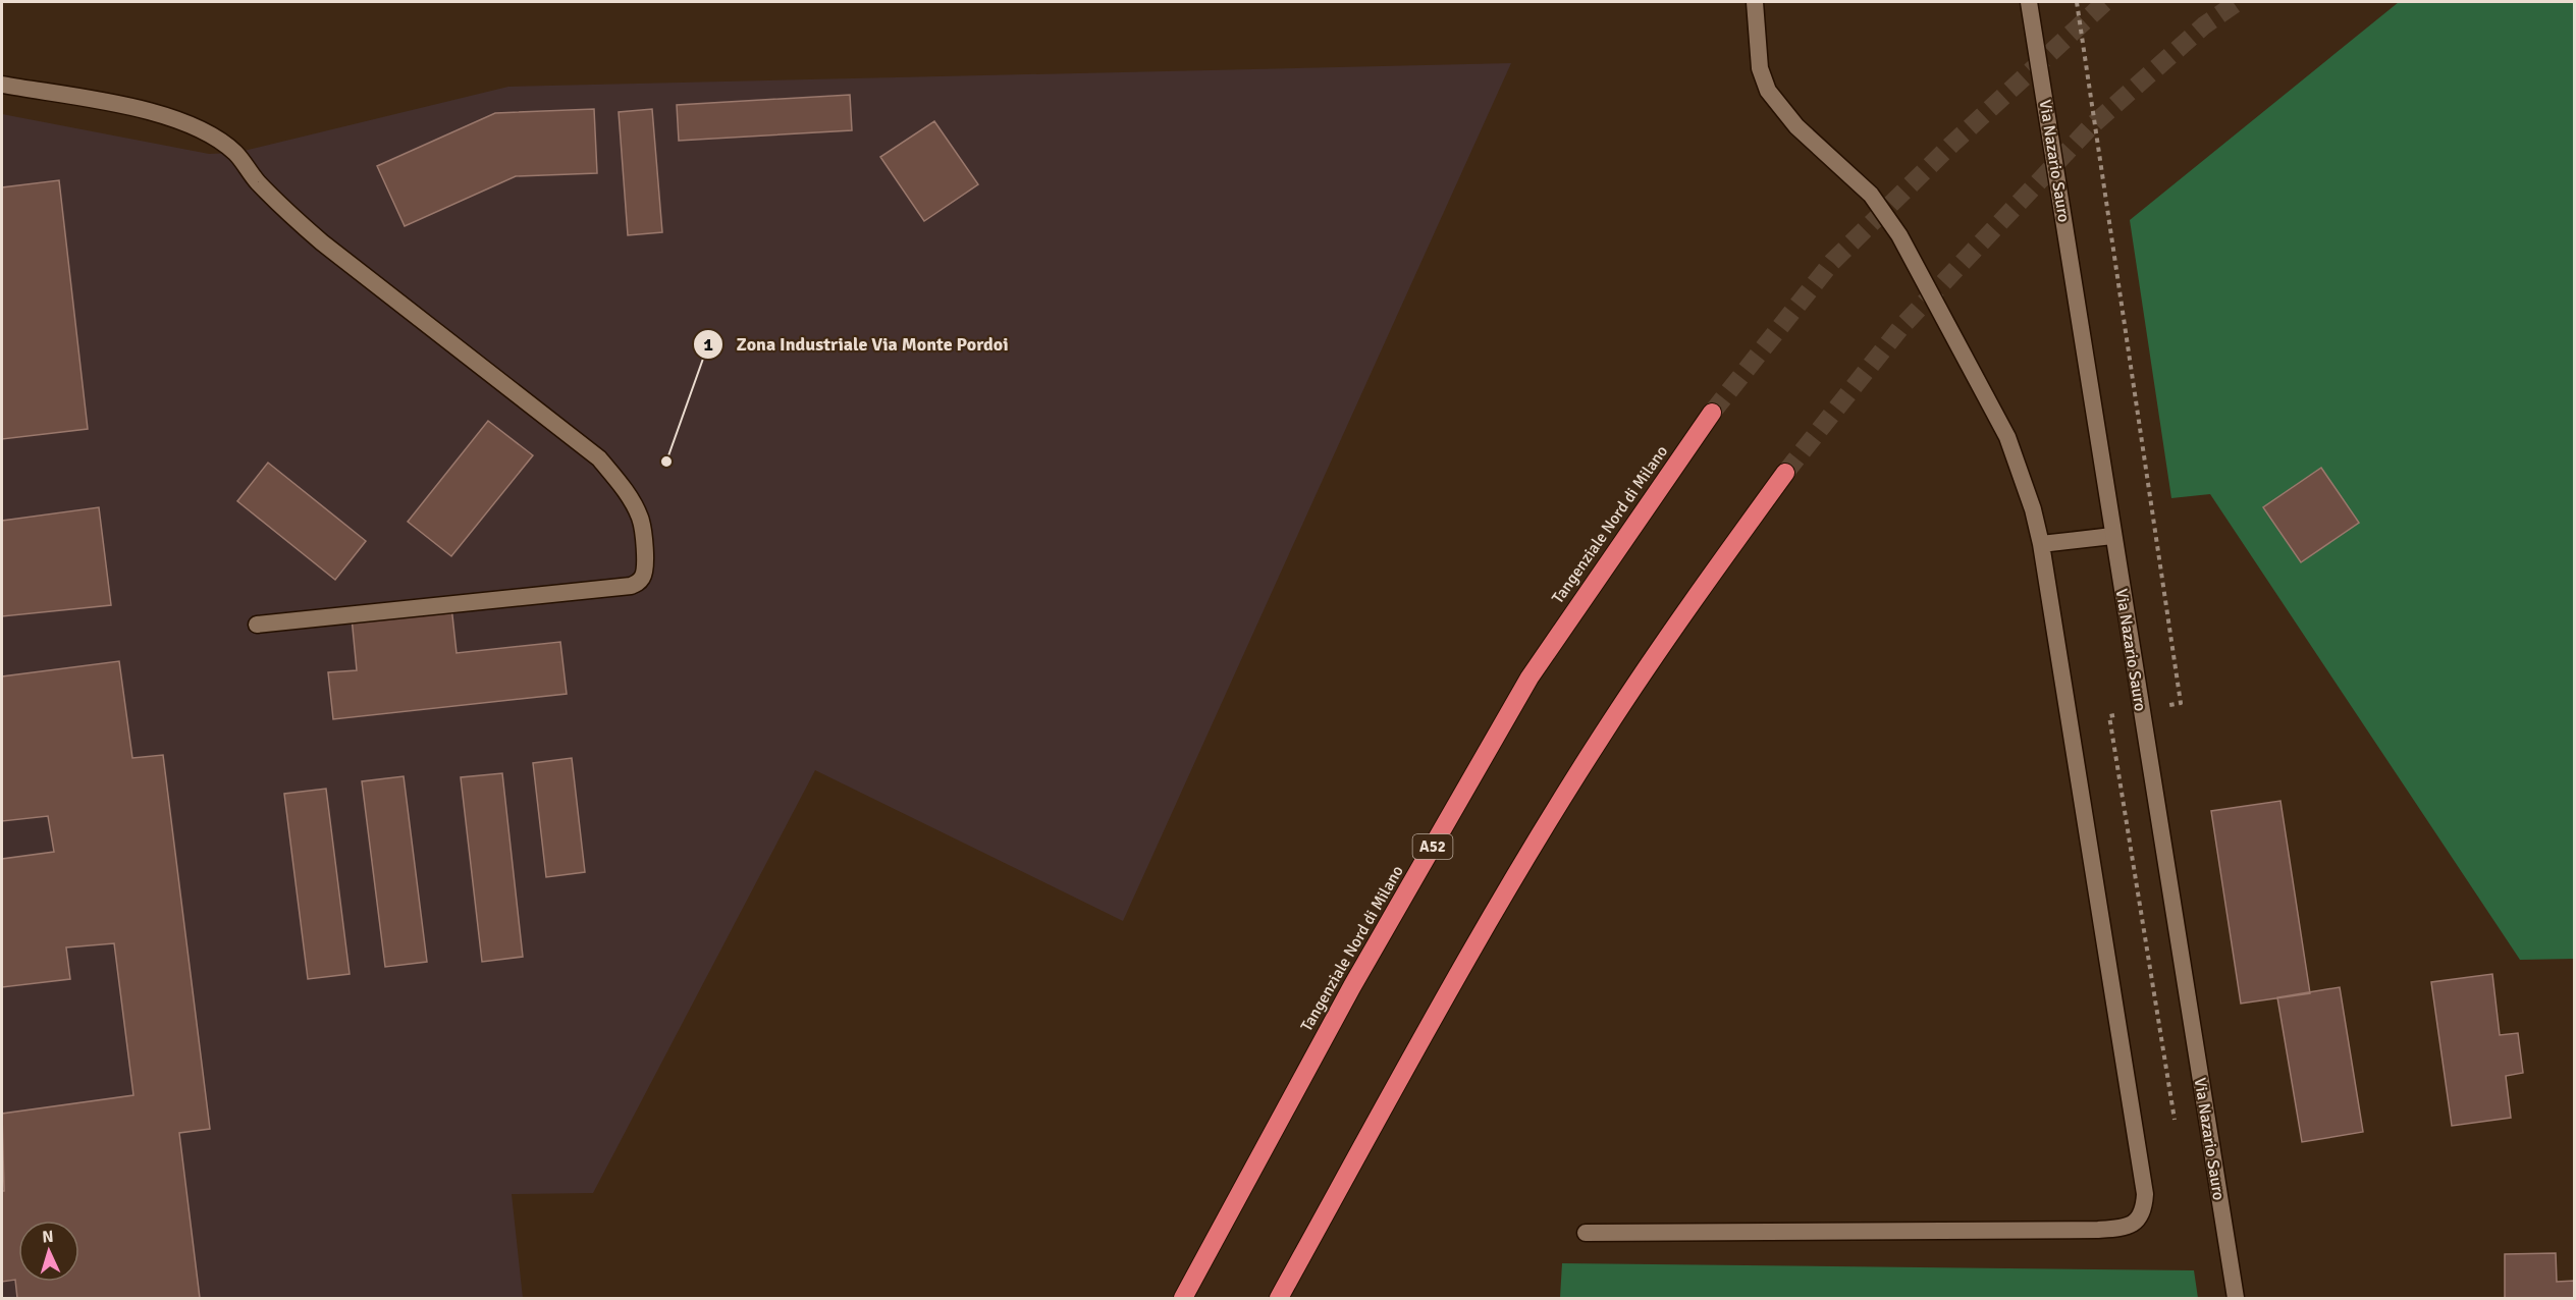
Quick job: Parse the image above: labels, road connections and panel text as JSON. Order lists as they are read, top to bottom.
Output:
{
  "streets": {
    "highway": ["Tangenziale Nord di Milano", "A52"],
    "street": ["Via Nazario Sauro"]
  },
  "places": ["Zona Industriale Via Monte Pordoi"],
  "north": "top"
}
